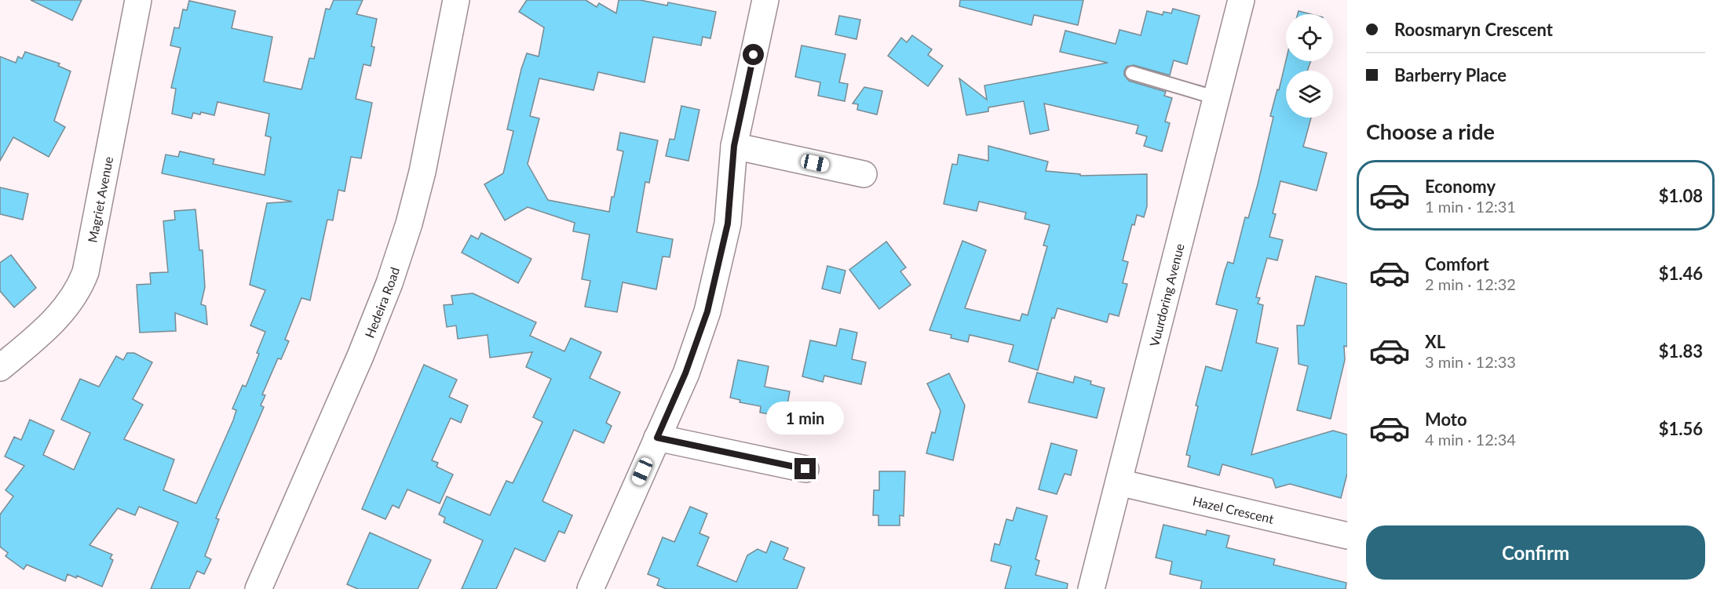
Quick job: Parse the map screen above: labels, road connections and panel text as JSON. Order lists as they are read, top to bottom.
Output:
{
  "streets": {
    "street": [
      "Magriet Avenue",
      "Vuurdoring Avenue",
      "Hedeira Road",
      "Hazel Crescent"
    ]
  },
  "crossings": [
    ["Vuurdoring Avenue", "Hazel Crescent"]
  ],
  "page": {
    "banner": ["Roosmaryn Crescent", "Barberry Place"],
    "heading": "Choose a ride",
    "list": [
      {
        "name": "Economy",
        "note": "1 min · 12:31",
        "value": "$1.08"
      },
      {
        "name": "Comfort",
        "note": "2 min · 12:32",
        "value": "$1.46"
      },
      {
        "name": "XL",
        "note": "3 min · 12:33",
        "value": "$1.83"
      },
      {
        "name": "Moto",
        "note": "4 min · 12:34",
        "value": "$1.56"
      }
    ],
    "bubble": "1 min",
    "buttons": "Confirm"
  }
}
